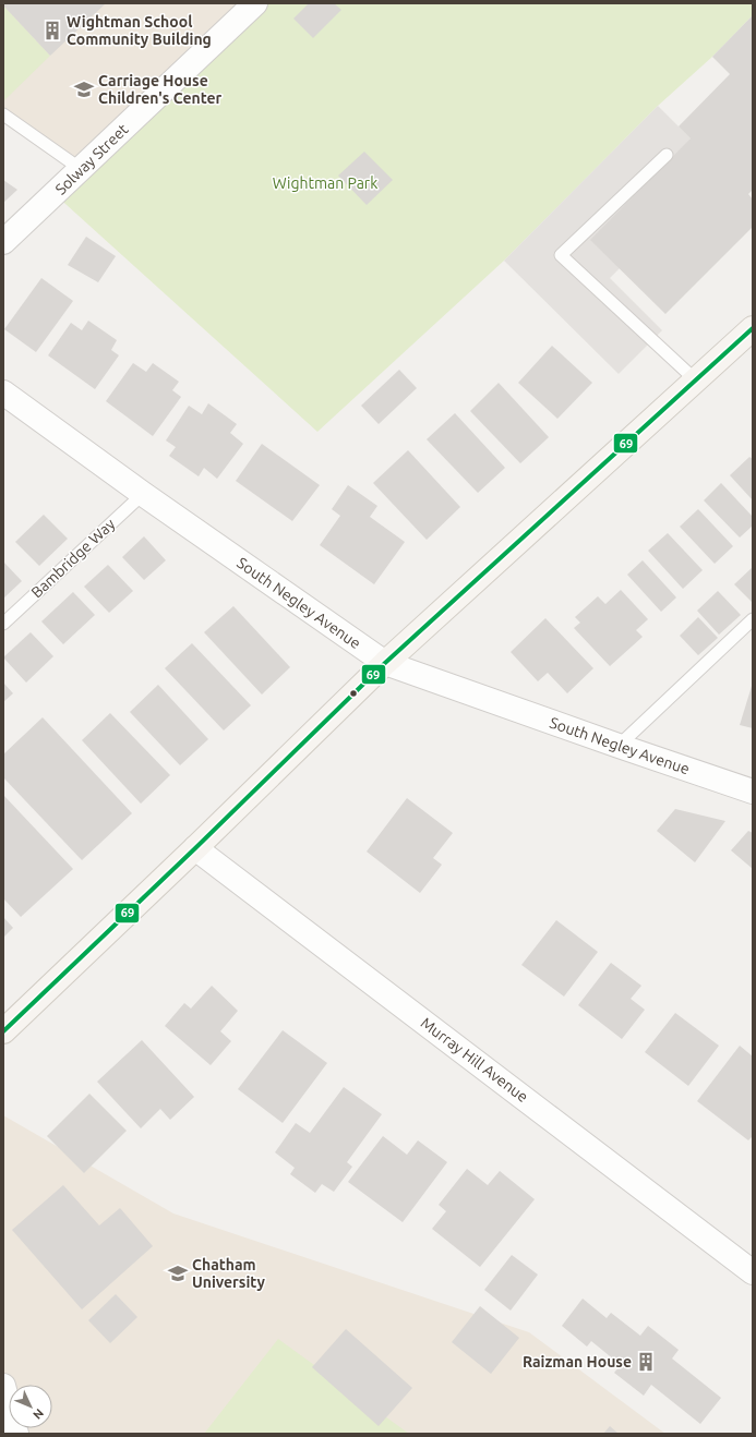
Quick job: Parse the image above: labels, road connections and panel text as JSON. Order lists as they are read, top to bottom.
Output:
{
  "streets": {
    "street": ["Solway Street", "South Negley Avenue", "Murray Hill Avenue"],
    "lane": ["Bambridge Way"]
  },
  "crossings": [
    ["Bambridge Way", "South Negley Avenue"]
  ],
  "parks": ["Wightman Park"],
  "places": {
    "building": ["Wightman School Community Building", "Raizman House"],
    "school or university": ["Carriage House Children's Center", "Chatham University"]
  },
  "lines": ["transit line 69"],
  "north": "bottom right"
}
